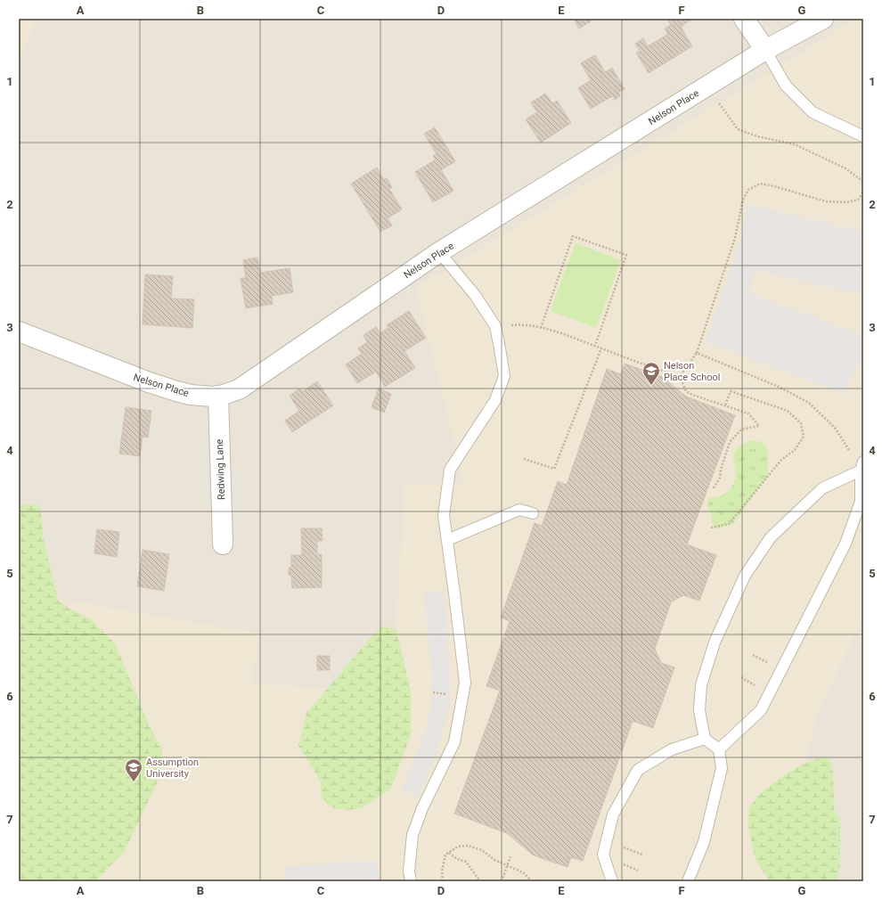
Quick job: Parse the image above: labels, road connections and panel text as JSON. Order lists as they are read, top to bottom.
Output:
{
  "streets": {
    "street": ["Nelson Place", "Redwing Lane"]
  },
  "crossings": [
    ["Nelson Place", "Redwing Lane"]
  ],
  "places": {
    "school or university": ["Nelson Place School", "Assumption University"]
  },
  "grid": {
    "columns": [
      "A",
      "B",
      "C",
      "D",
      "E",
      "F",
      "G"
    ],
    "rows": [
      "1",
      "2",
      "3",
      "4",
      "5",
      "6",
      "7"
    ]
  }
}
